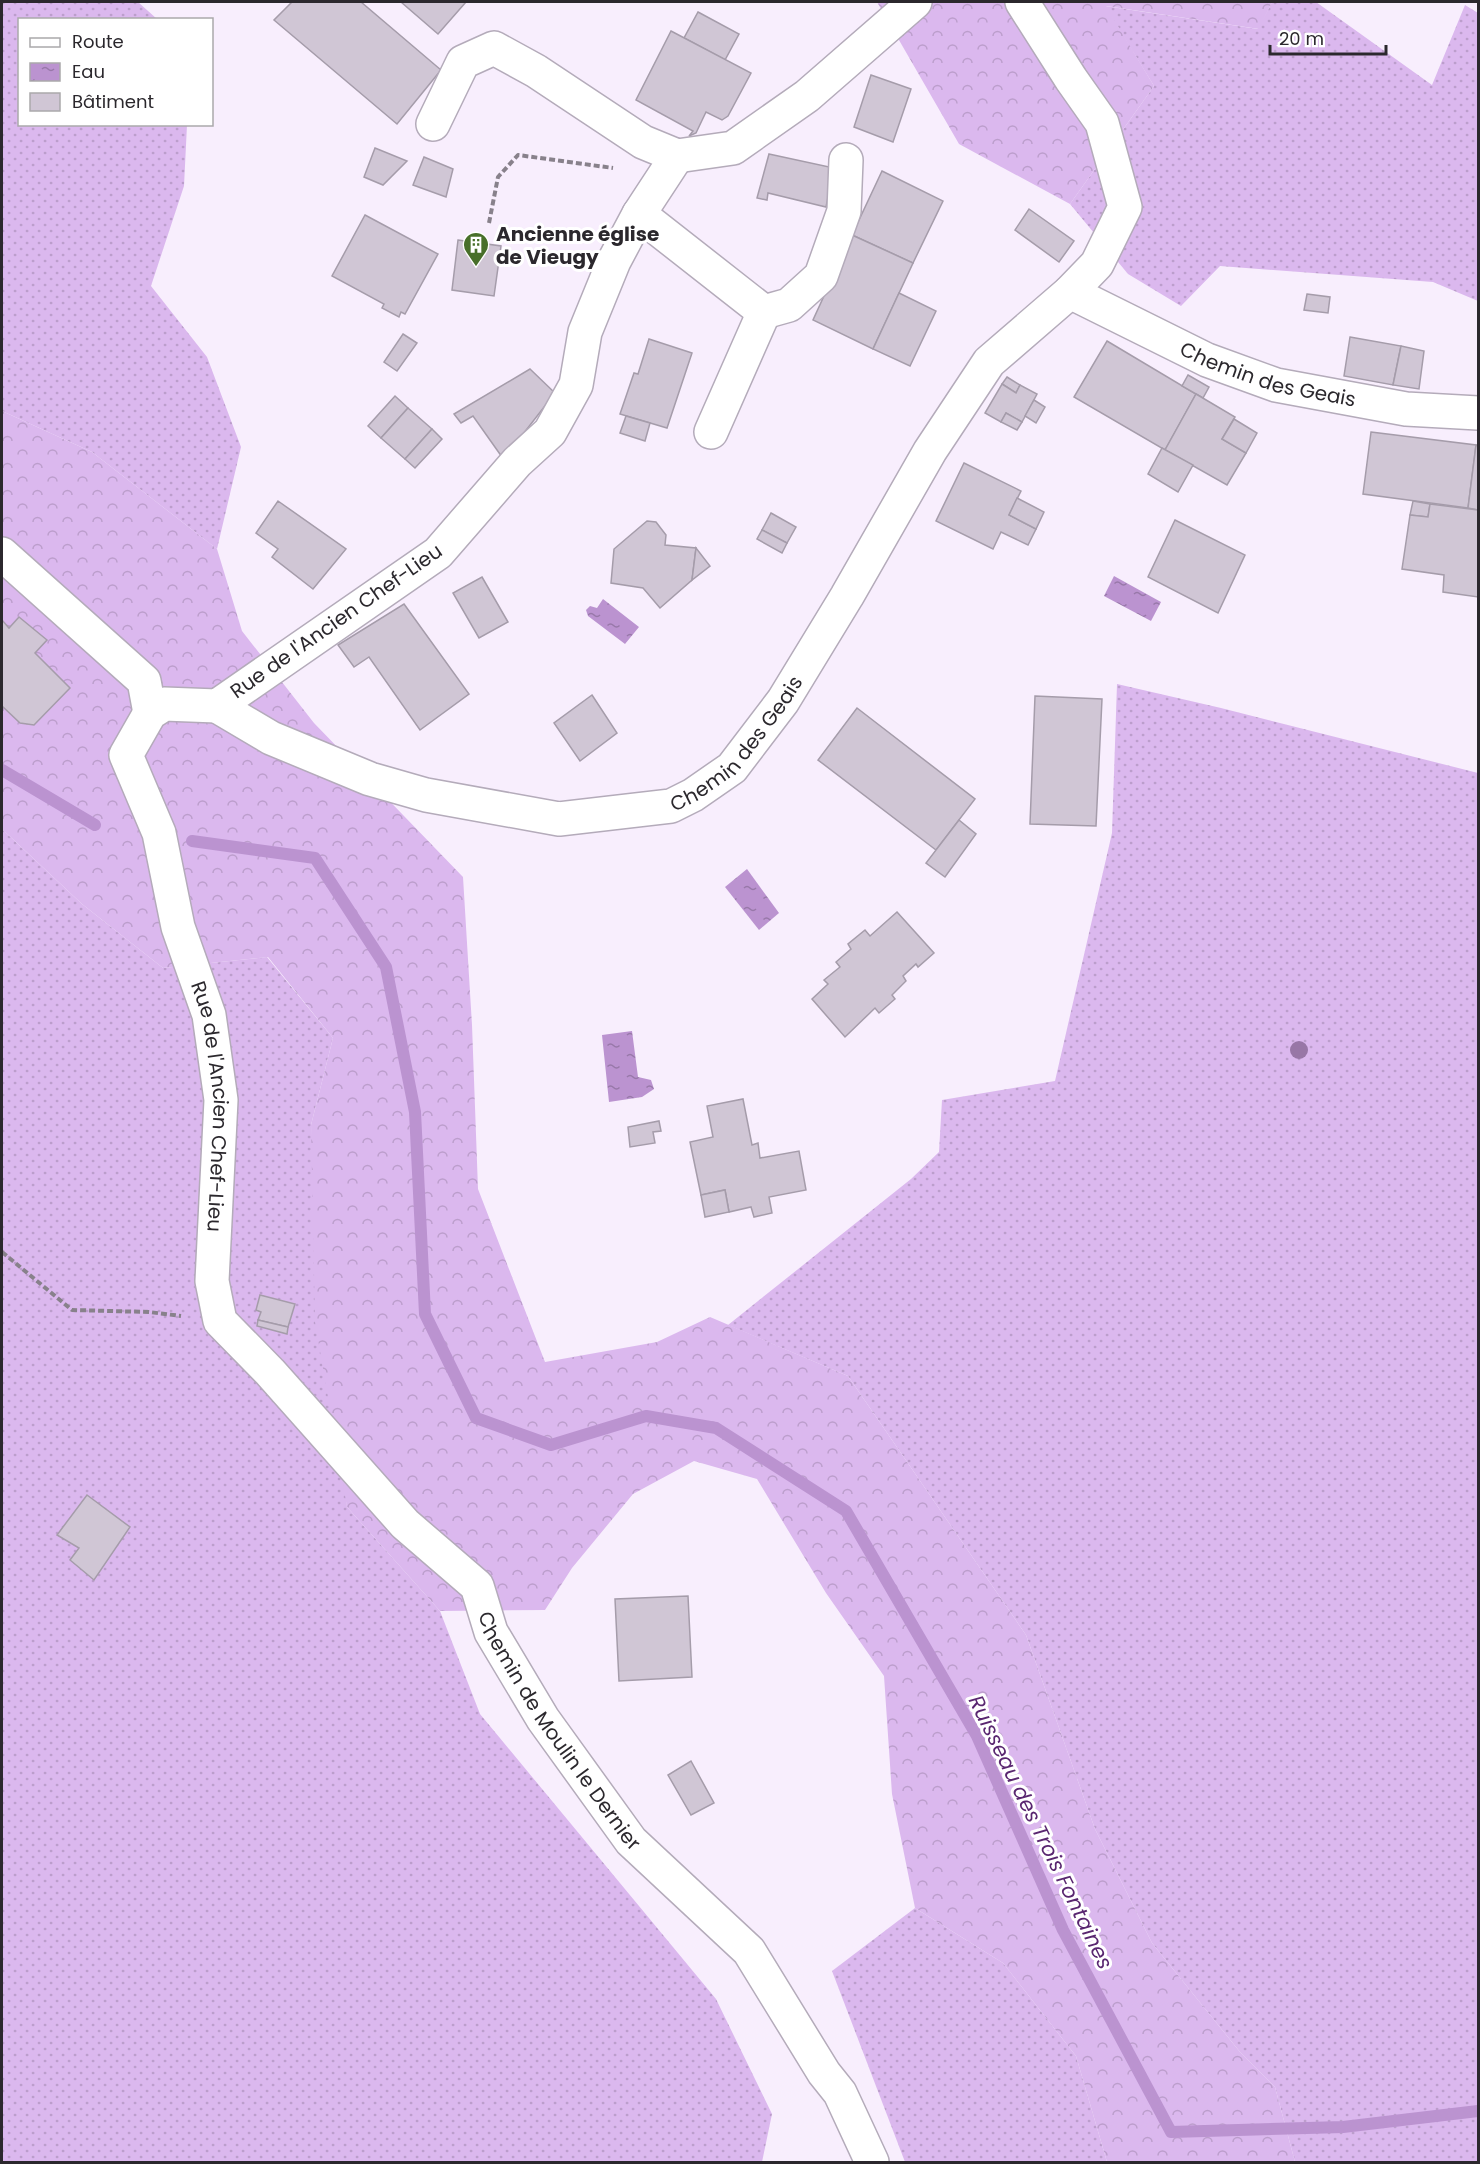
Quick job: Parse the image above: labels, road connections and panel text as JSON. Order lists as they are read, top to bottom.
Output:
{
  "streets": {
    "street": ["Chemin des Geais", "Rue de l'Ancien Chef-Lieu", "Chemin de Moulin le Dernier"]
  },
  "crossings": [
    ["Chemin des Geais", "Rue de l'Ancien Chef-Lieu"],
    ["Rue de l'Ancien Chef-Lieu", "Chemin de Moulin le Dernier"]
  ],
  "water": ["Ruisseau des Trois Fontaines"],
  "places": {
    "building": ["Ancienne église de Vieugy"]
  },
  "legend": ["Route", "Eau", "Bâtiment"],
  "scale_bar": "20 m"
}
